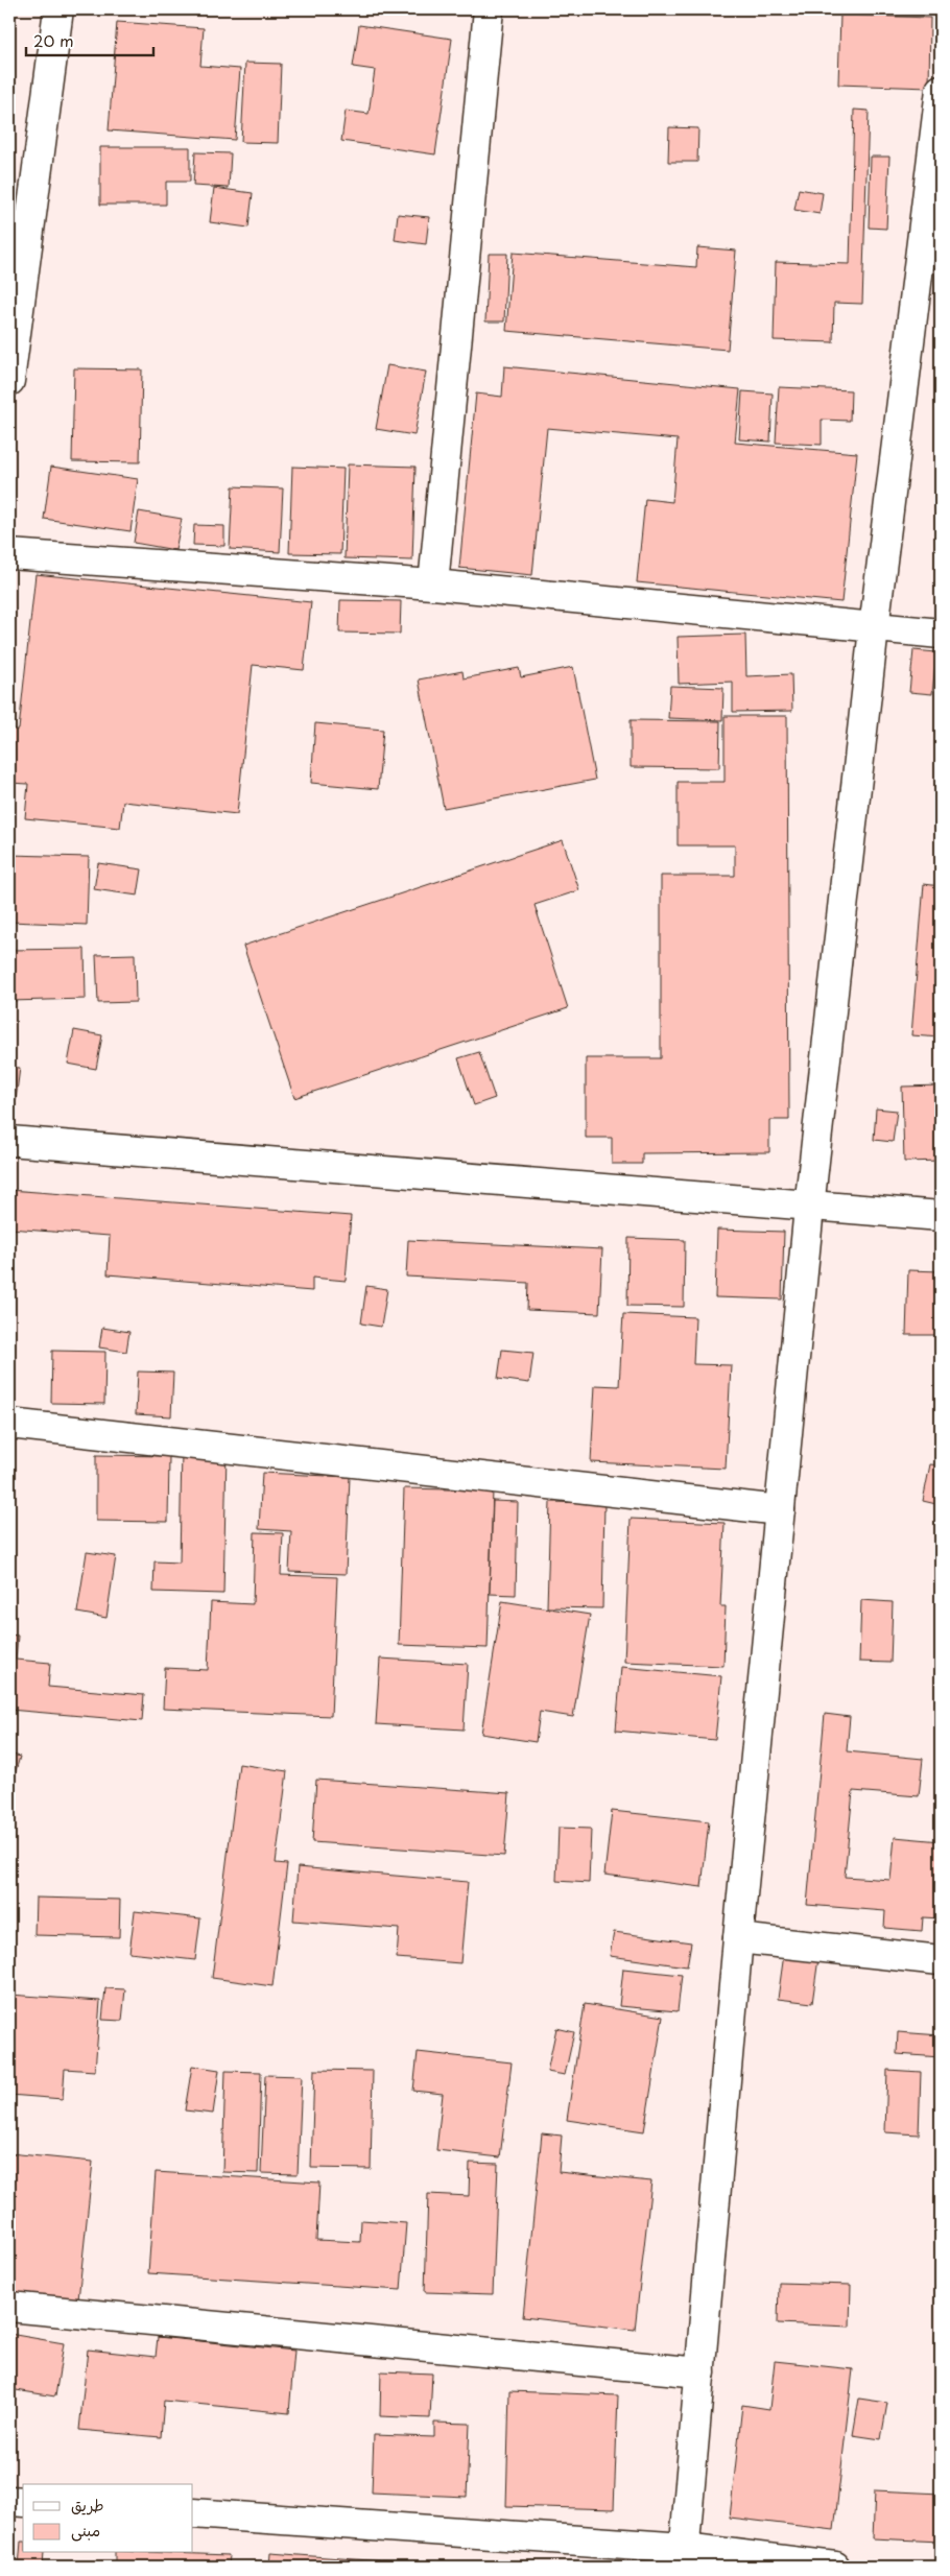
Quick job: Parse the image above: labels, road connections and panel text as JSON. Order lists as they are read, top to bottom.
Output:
{
  "legend": ["طريق", "مبنى"],
  "scale_bar": "20 m"
}
